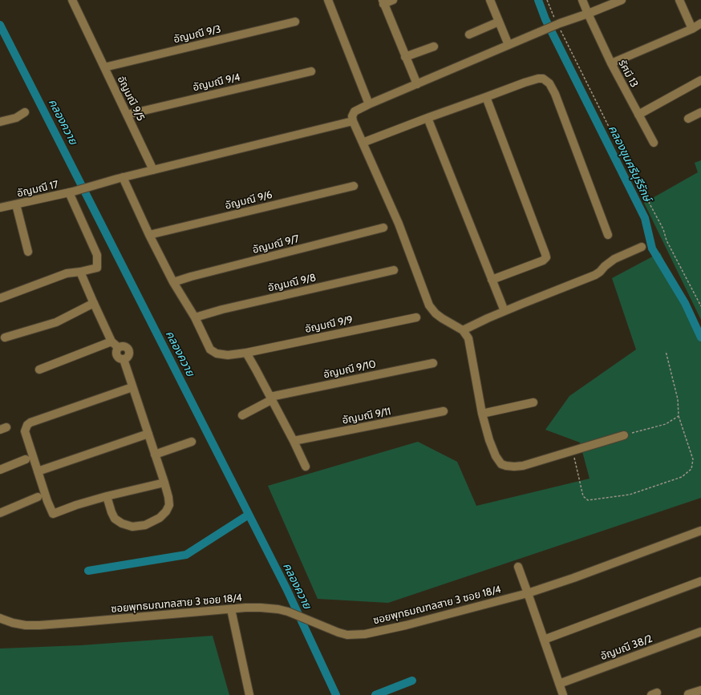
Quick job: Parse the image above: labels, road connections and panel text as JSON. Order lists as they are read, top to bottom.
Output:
{
  "streets": {
    "street": [
      "อัญมณี 9/3",
      "รัศมี 13",
      "อัญมณี 9/4",
      "อัญมณี 9/5",
      "อัญมณี 17",
      "อัญมณี 9/6",
      "อัญมณี 9/7",
      "อัญมณี 9/8",
      "อัญมณี 9/9",
      "อัญมณี 9/10",
      "อัญมณี 9/11",
      "ซอยพุทธมณฑลสาย 3 ซอย 18/4",
      "อัญมณี 38/2"
    ]
  },
  "crossings": [
    ["อัญมณี 9/3", "อัญมณี 9/5"],
    ["อัญมณี 9/4", "อัญมณี 9/5"],
    ["อัญมณี 9/5", "อัญมณี 17"],
    ["อัญมณี 17", "อัญมณี 9/9"],
    ["อัญมณี 9/6", "อัญมณี 9/9"],
    ["อัญมณี 9/7", "อัญมณี 9/9"],
    ["อัญมณี 9/8", "อัญมณี 9/9"]
  ],
  "water": ["คลองควาย", "คลองขุนศรีบุรีรักษ์"]
}
